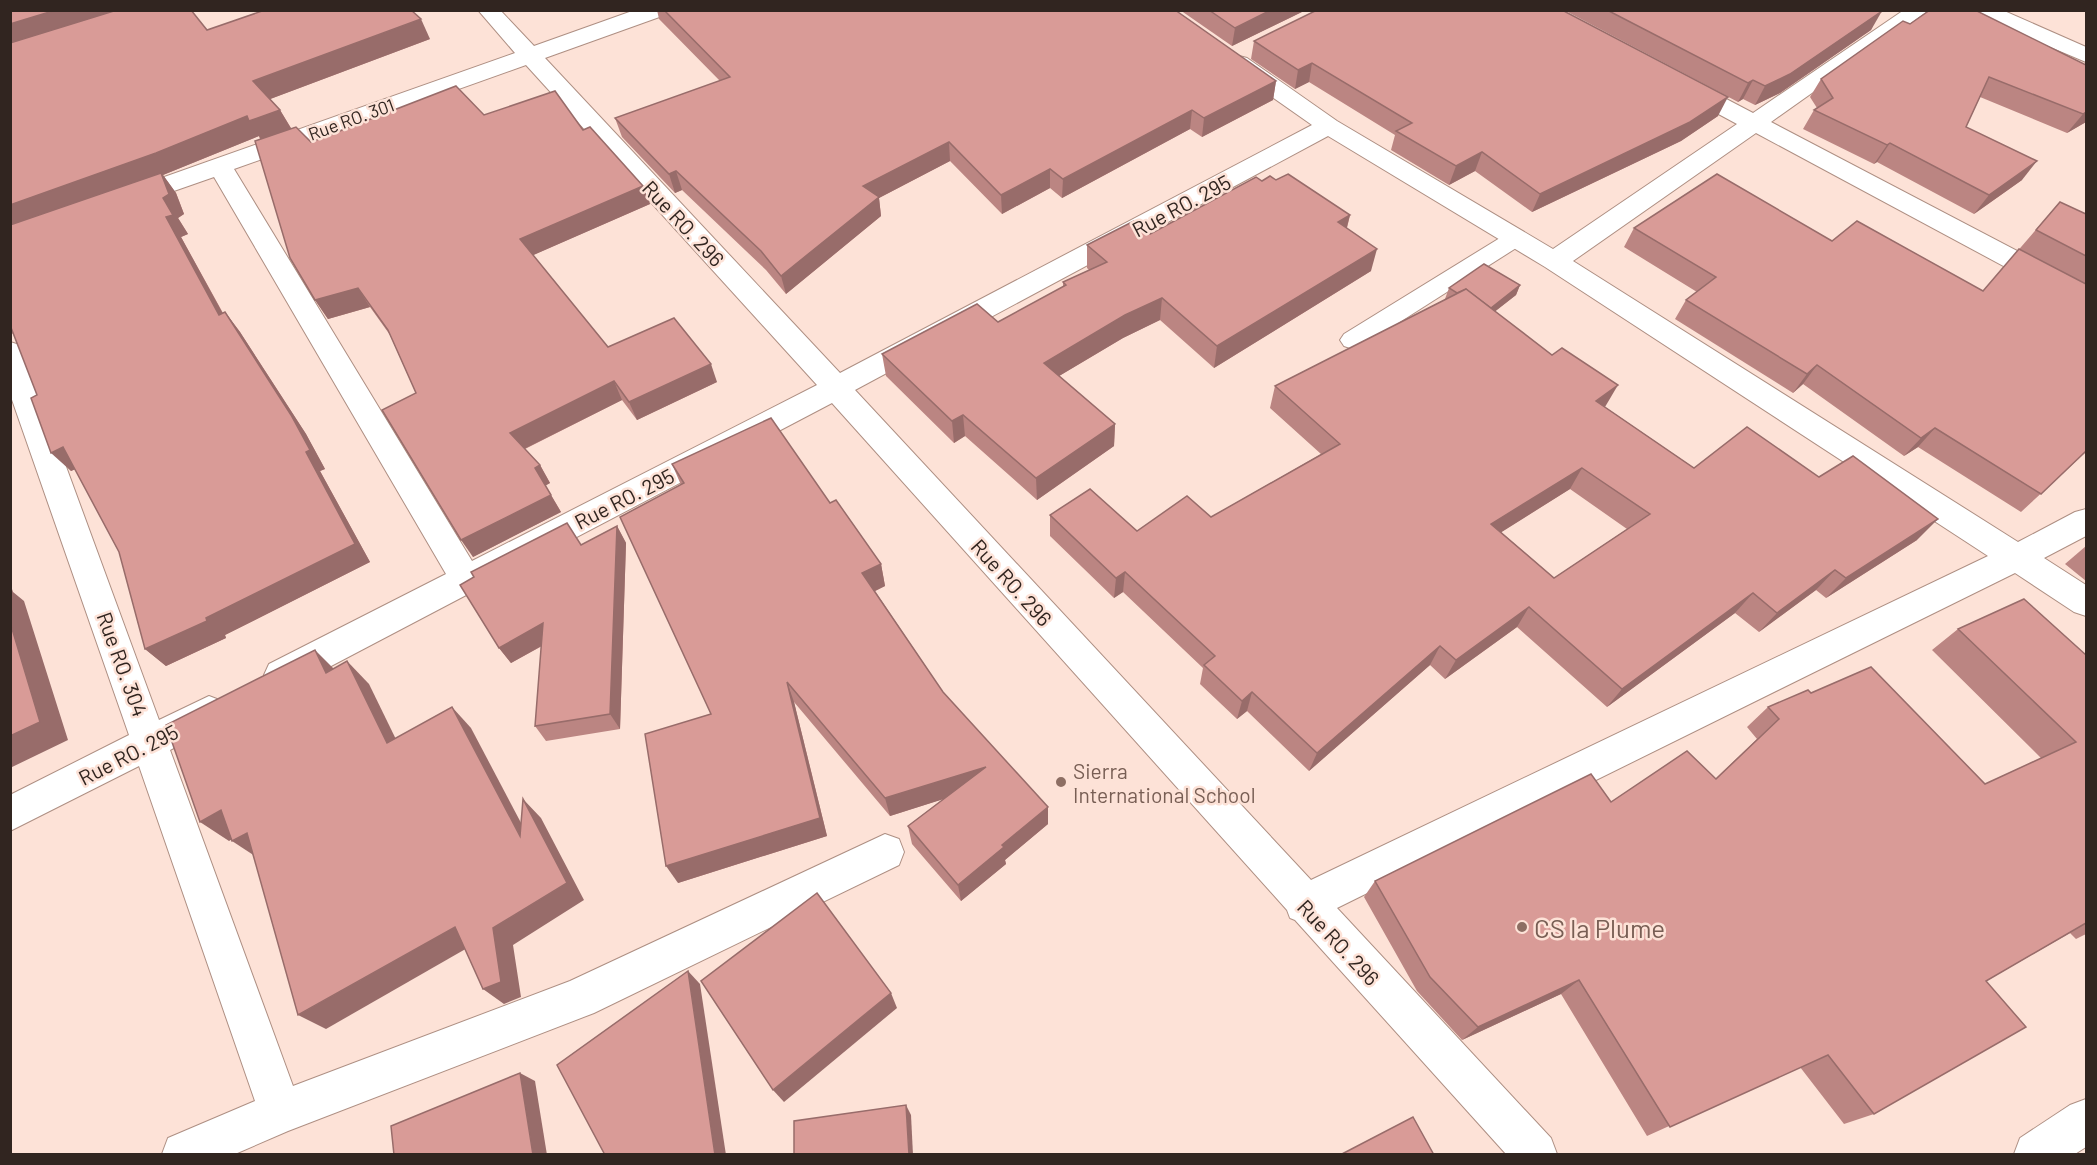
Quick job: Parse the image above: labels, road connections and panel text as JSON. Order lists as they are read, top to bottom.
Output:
{
  "streets": {
    "street": [
      "Rue RO. 301",
      "Rue RO. 295",
      "Rue RO. 296",
      "Rue RO. 304"
    ]
  },
  "crossings": [
    ["Rue RO. 301", "Rue RO. 296"],
    ["Rue RO. 295", "Rue RO. 296"],
    ["Rue RO. 295", "Rue RO. 304"]
  ],
  "places": ["Sierra International School", "CS la Plume"]
}
